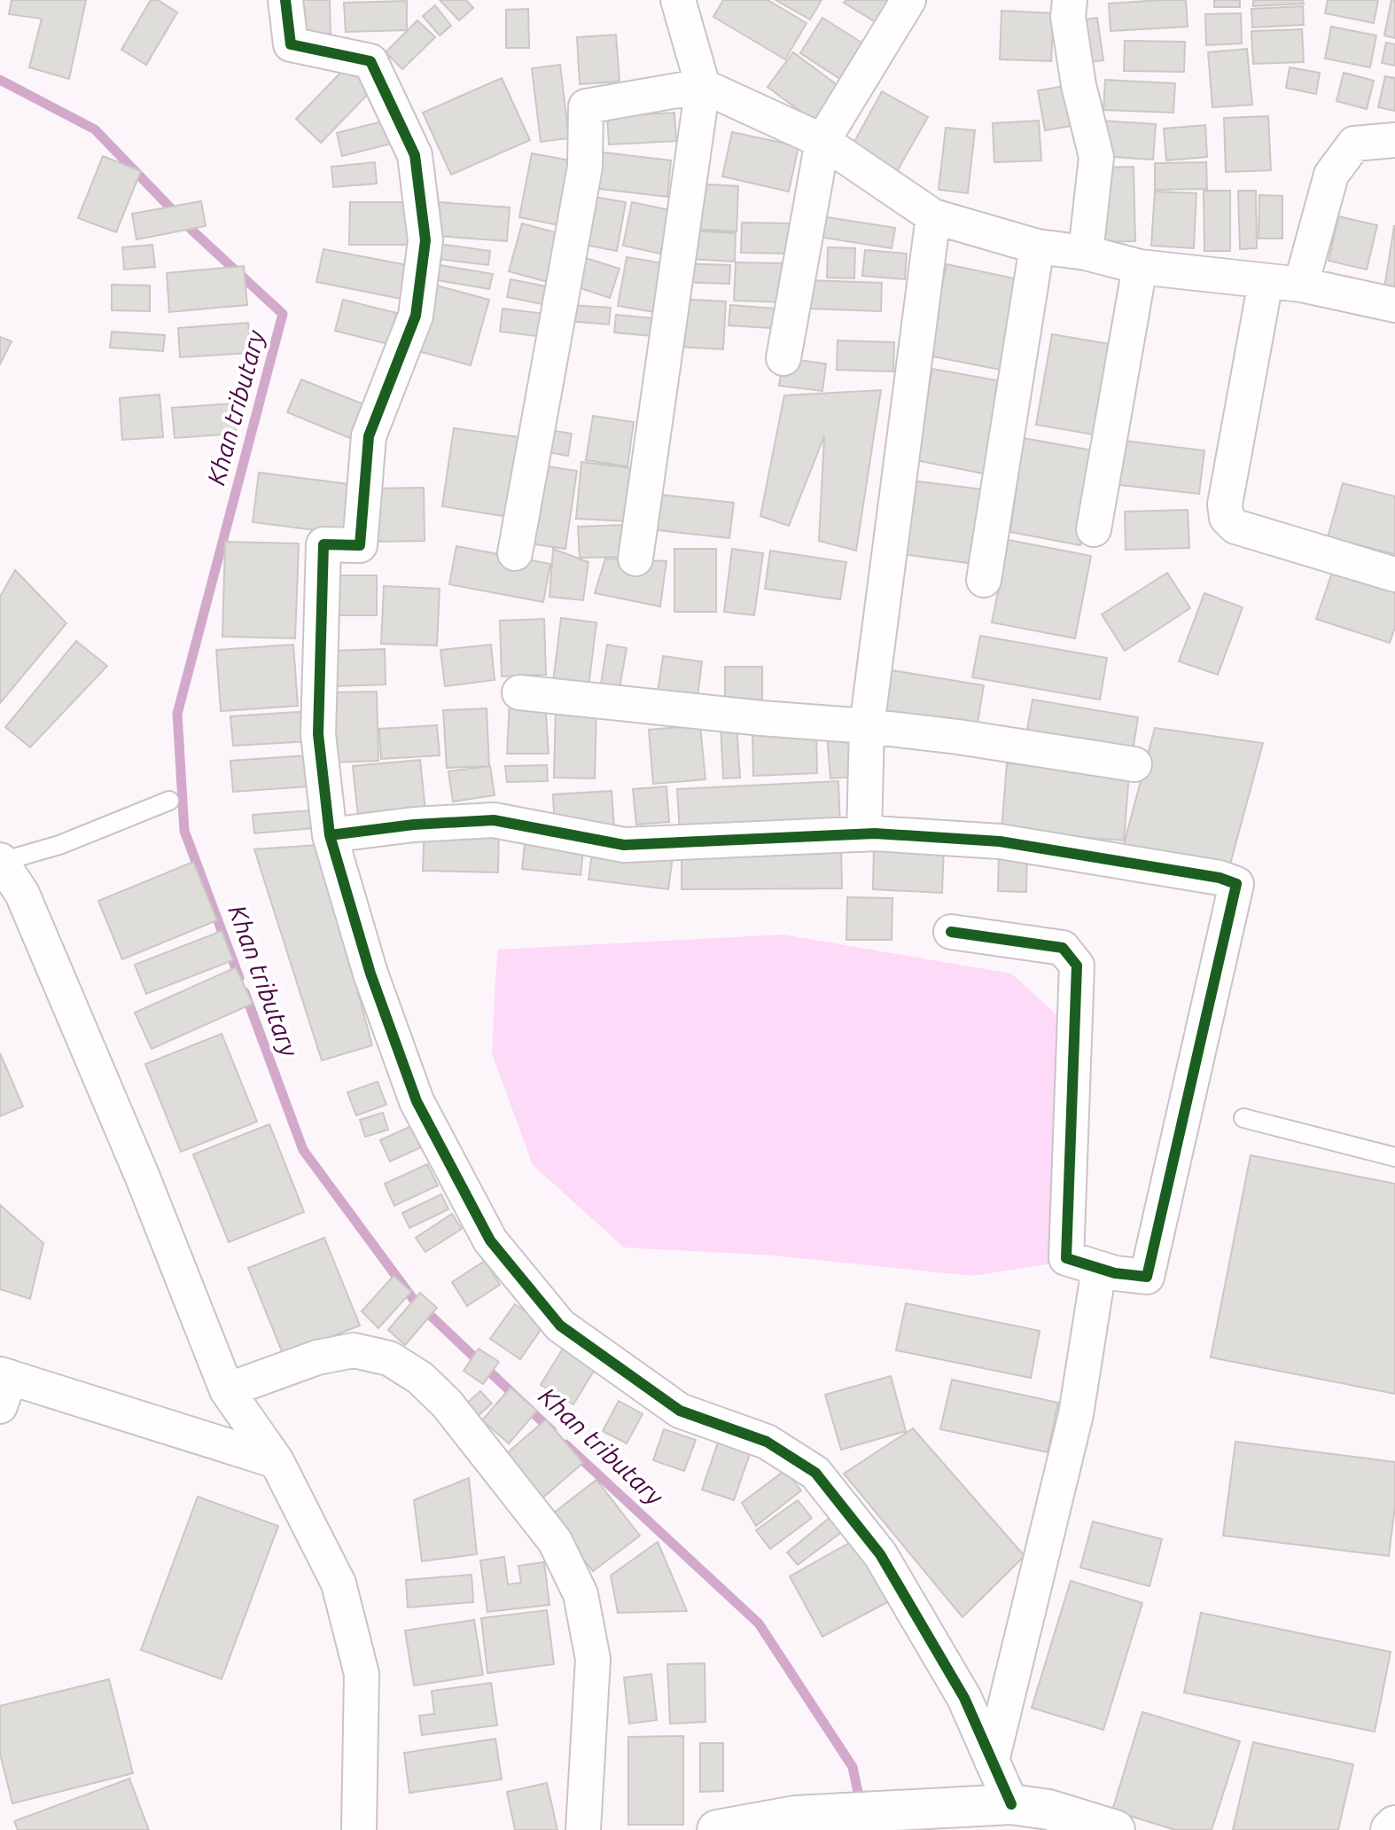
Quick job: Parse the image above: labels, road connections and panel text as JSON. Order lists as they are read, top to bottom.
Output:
{
  "water": ["Khan tributary"]
}
